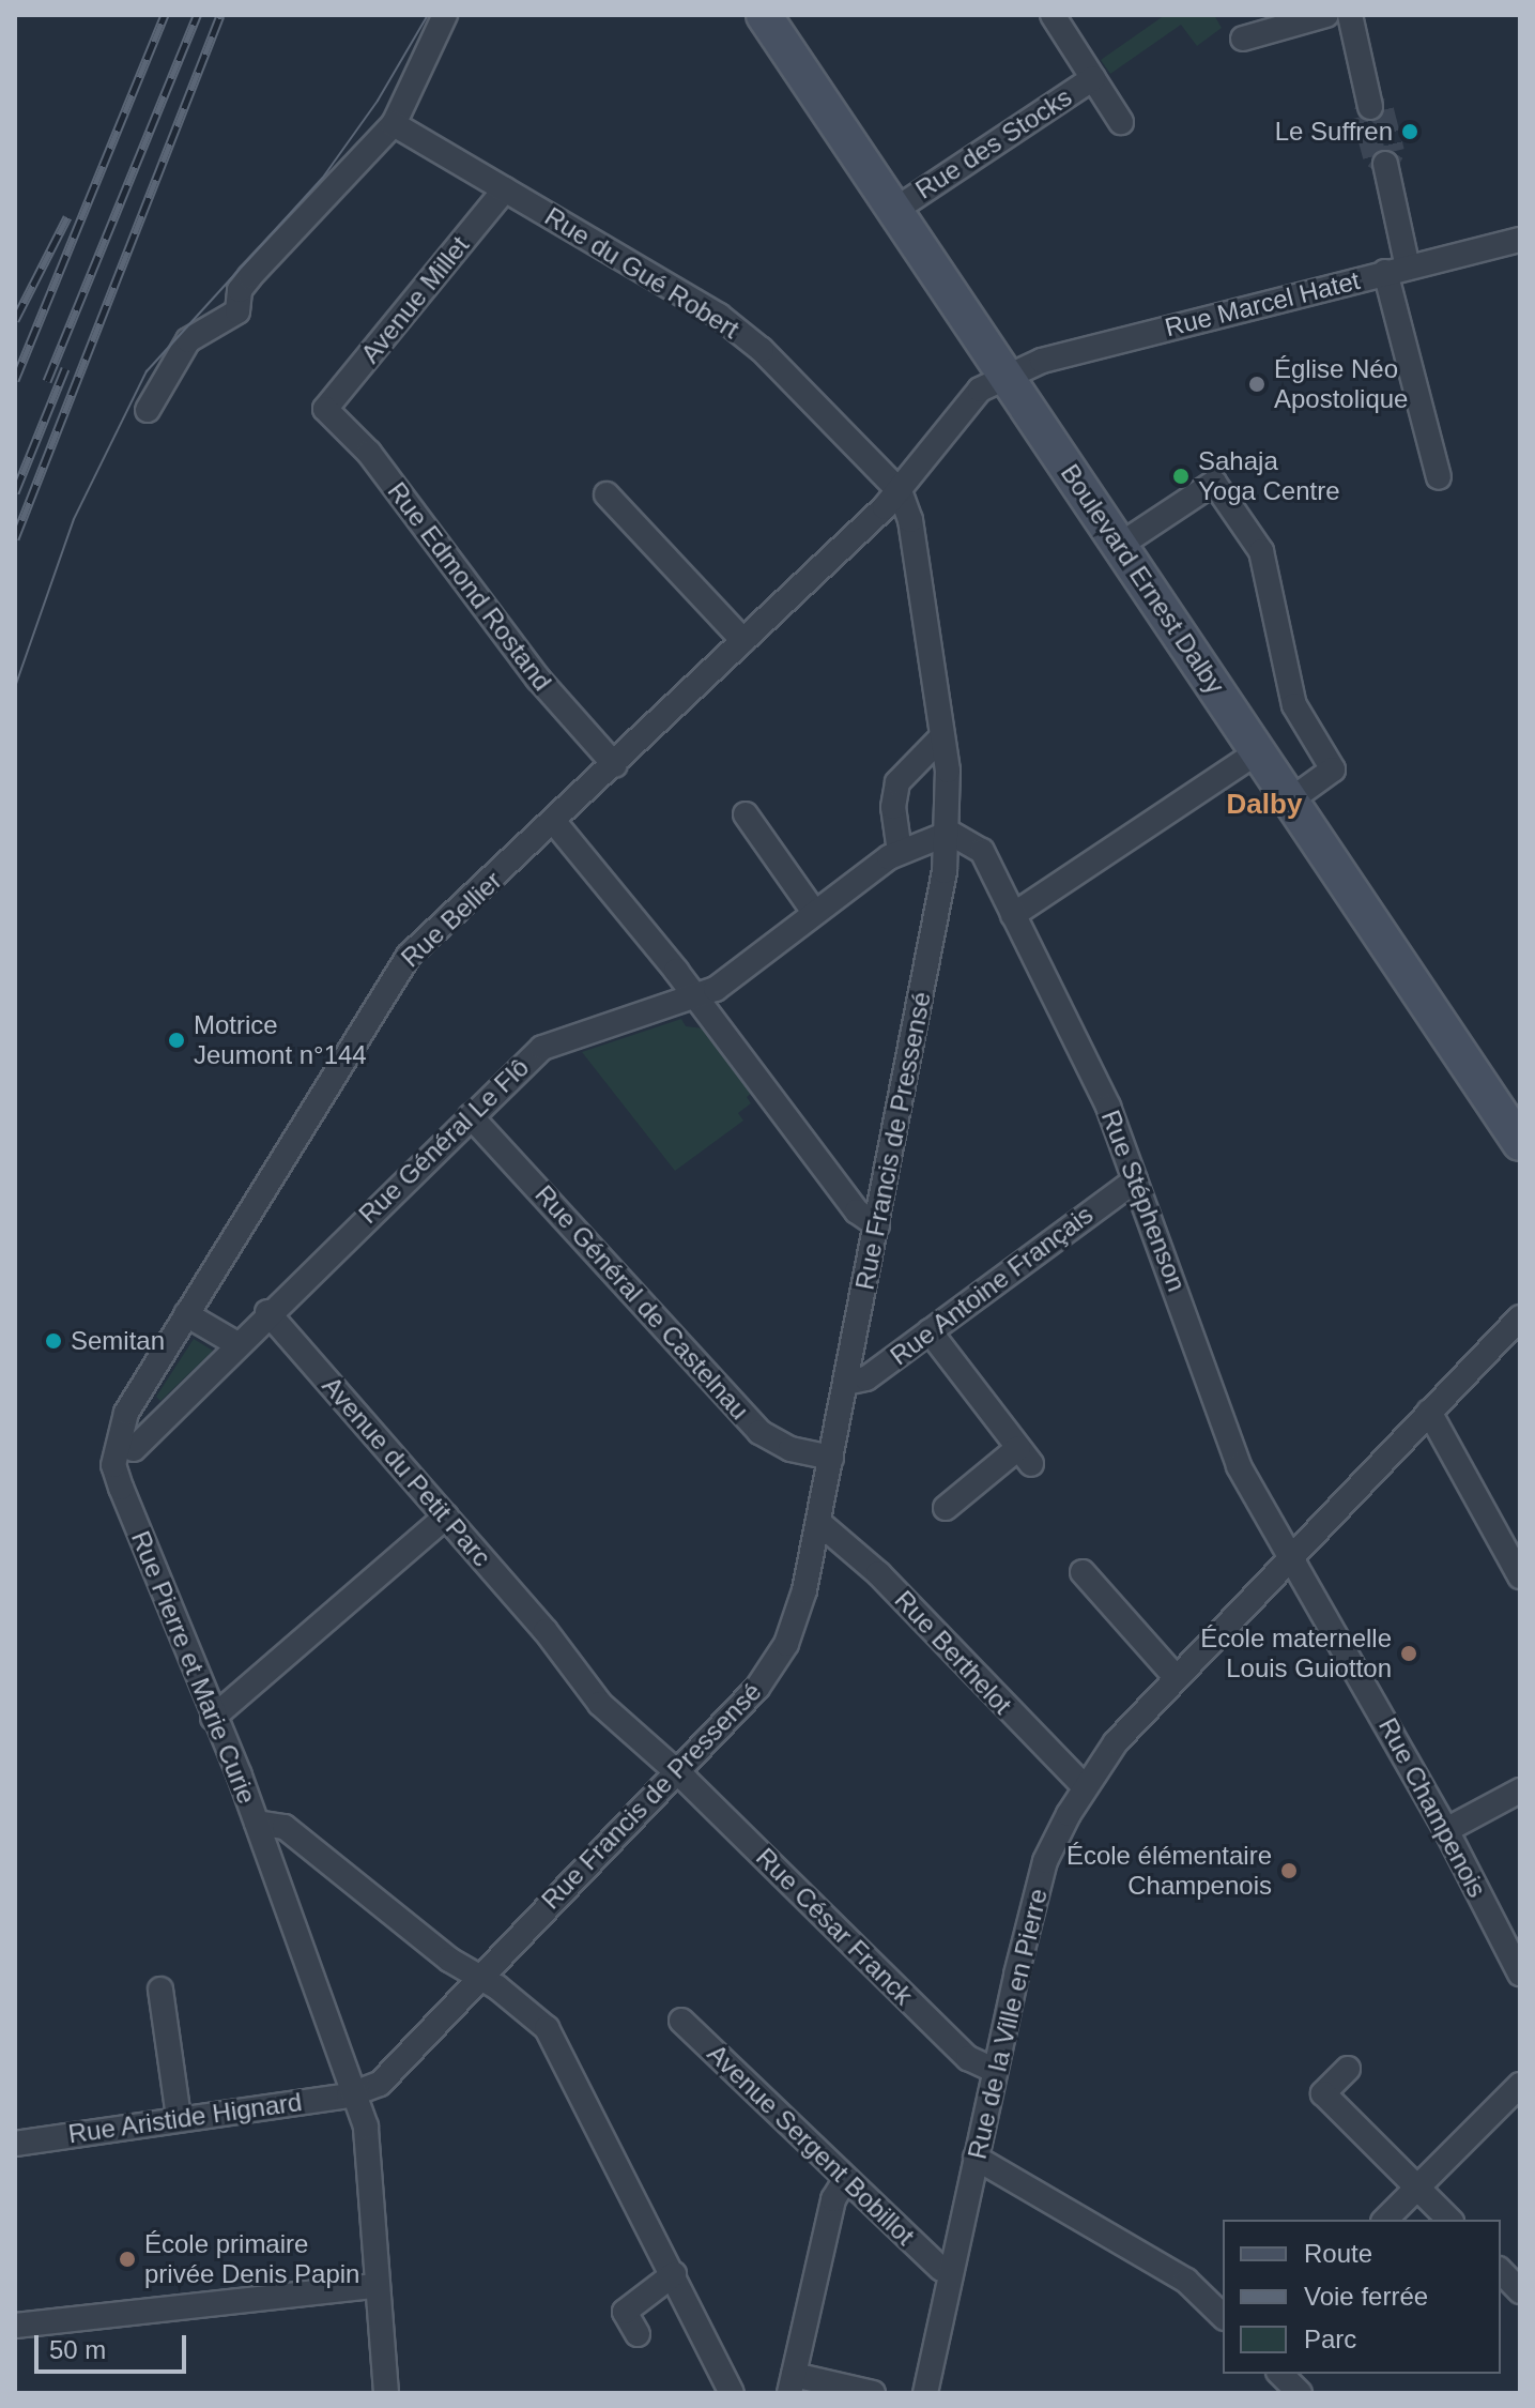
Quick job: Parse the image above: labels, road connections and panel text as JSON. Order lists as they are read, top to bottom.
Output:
{
  "streets": {
    "street": [
      "Rue des Stocks",
      "Rue du Gué Robert",
      "Avenue Millet",
      "Rue Marcel Hatet",
      "Boulevard Ernest Dalby",
      "Rue Edmond Rostand",
      "Rue Bellier",
      "Rue Général Le Flô",
      "Rue Francis de Pressensé",
      "Rue Stéphenson",
      "Rue Antoine Français",
      "Rue Général de Castelnau",
      "Avenue du Petit Parc",
      "Rue Berthelot",
      "Rue Pierre et Marie Curie",
      "Rue Champenois",
      "Rue César Franck",
      "Rue de la Ville en Pierre",
      "Rue Aristide Hignard",
      "Avenue Sergent Bobillot"
    ]
  },
  "crossings": [
    ["Rue des Stocks", "Boulevard Ernest Dalby"],
    ["Rue du Gué Robert", "Avenue Millet"],
    ["Rue du Gué Robert", "Rue Bellier"],
    ["Avenue Millet", "Rue Edmond Rostand"],
    ["Rue Marcel Hatet", "Boulevard Ernest Dalby"],
    ["Rue Edmond Rostand", "Rue Bellier"],
    ["Rue Bellier", "Rue Général Le Flô"],
    ["Rue Bellier", "Rue Pierre et Marie Curie"],
    ["Rue Général Le Flô", "Rue Francis de Pressensé"],
    ["Rue Général Le Flô", "Rue Stéphenson"],
    ["Rue Général Le Flô", "Rue Général de Castelnau"],
    ["Rue Général Le Flô", "Avenue du Petit Parc"],
    ["Rue Général Le Flô", "Rue Pierre et Marie Curie"],
    ["Rue Francis de Pressensé", "Rue Stéphenson"],
    ["Rue Francis de Pressensé", "Rue Antoine Français"],
    ["Rue Francis de Pressensé", "Rue Général de Castelnau"],
    ["Rue Francis de Pressensé", "Avenue du Petit Parc"],
    ["Rue Francis de Pressensé", "Rue Berthelot"],
    ["Rue Francis de Pressensé", "Rue Pierre et Marie Curie"],
    ["Rue Francis de Pressensé", "Rue César Franck"],
    ["Rue Francis de Pressensé", "Rue Aristide Hignard"],
    ["Rue Stéphenson", "Rue Antoine Français"],
    ["Rue Stéphenson", "Rue Champenois"],
    ["Rue Stéphenson", "Rue de la Ville en Pierre"],
    ["Avenue du Petit Parc", "Rue César Franck"],
    ["Rue Berthelot", "Rue de la Ville en Pierre"],
    ["Rue Champenois", "Rue de la Ville en Pierre"],
    ["Rue César Franck", "Rue de la Ville en Pierre"]
  ],
  "districts": ["Dalby"],
  "places": [
    "Le Suffren",
    "Église Néo Apostolique",
    "Sahaja Yoga Centre",
    "Motrice Jeumont n°144",
    "Semitan",
    "École maternelle Louis Guiotton",
    "École élémentaire Champenois",
    "École primaire privée Denis Papin"
  ],
  "legend": ["Route", "Voie ferrée", "Parc"],
  "scale_bar": "50 m"
}
